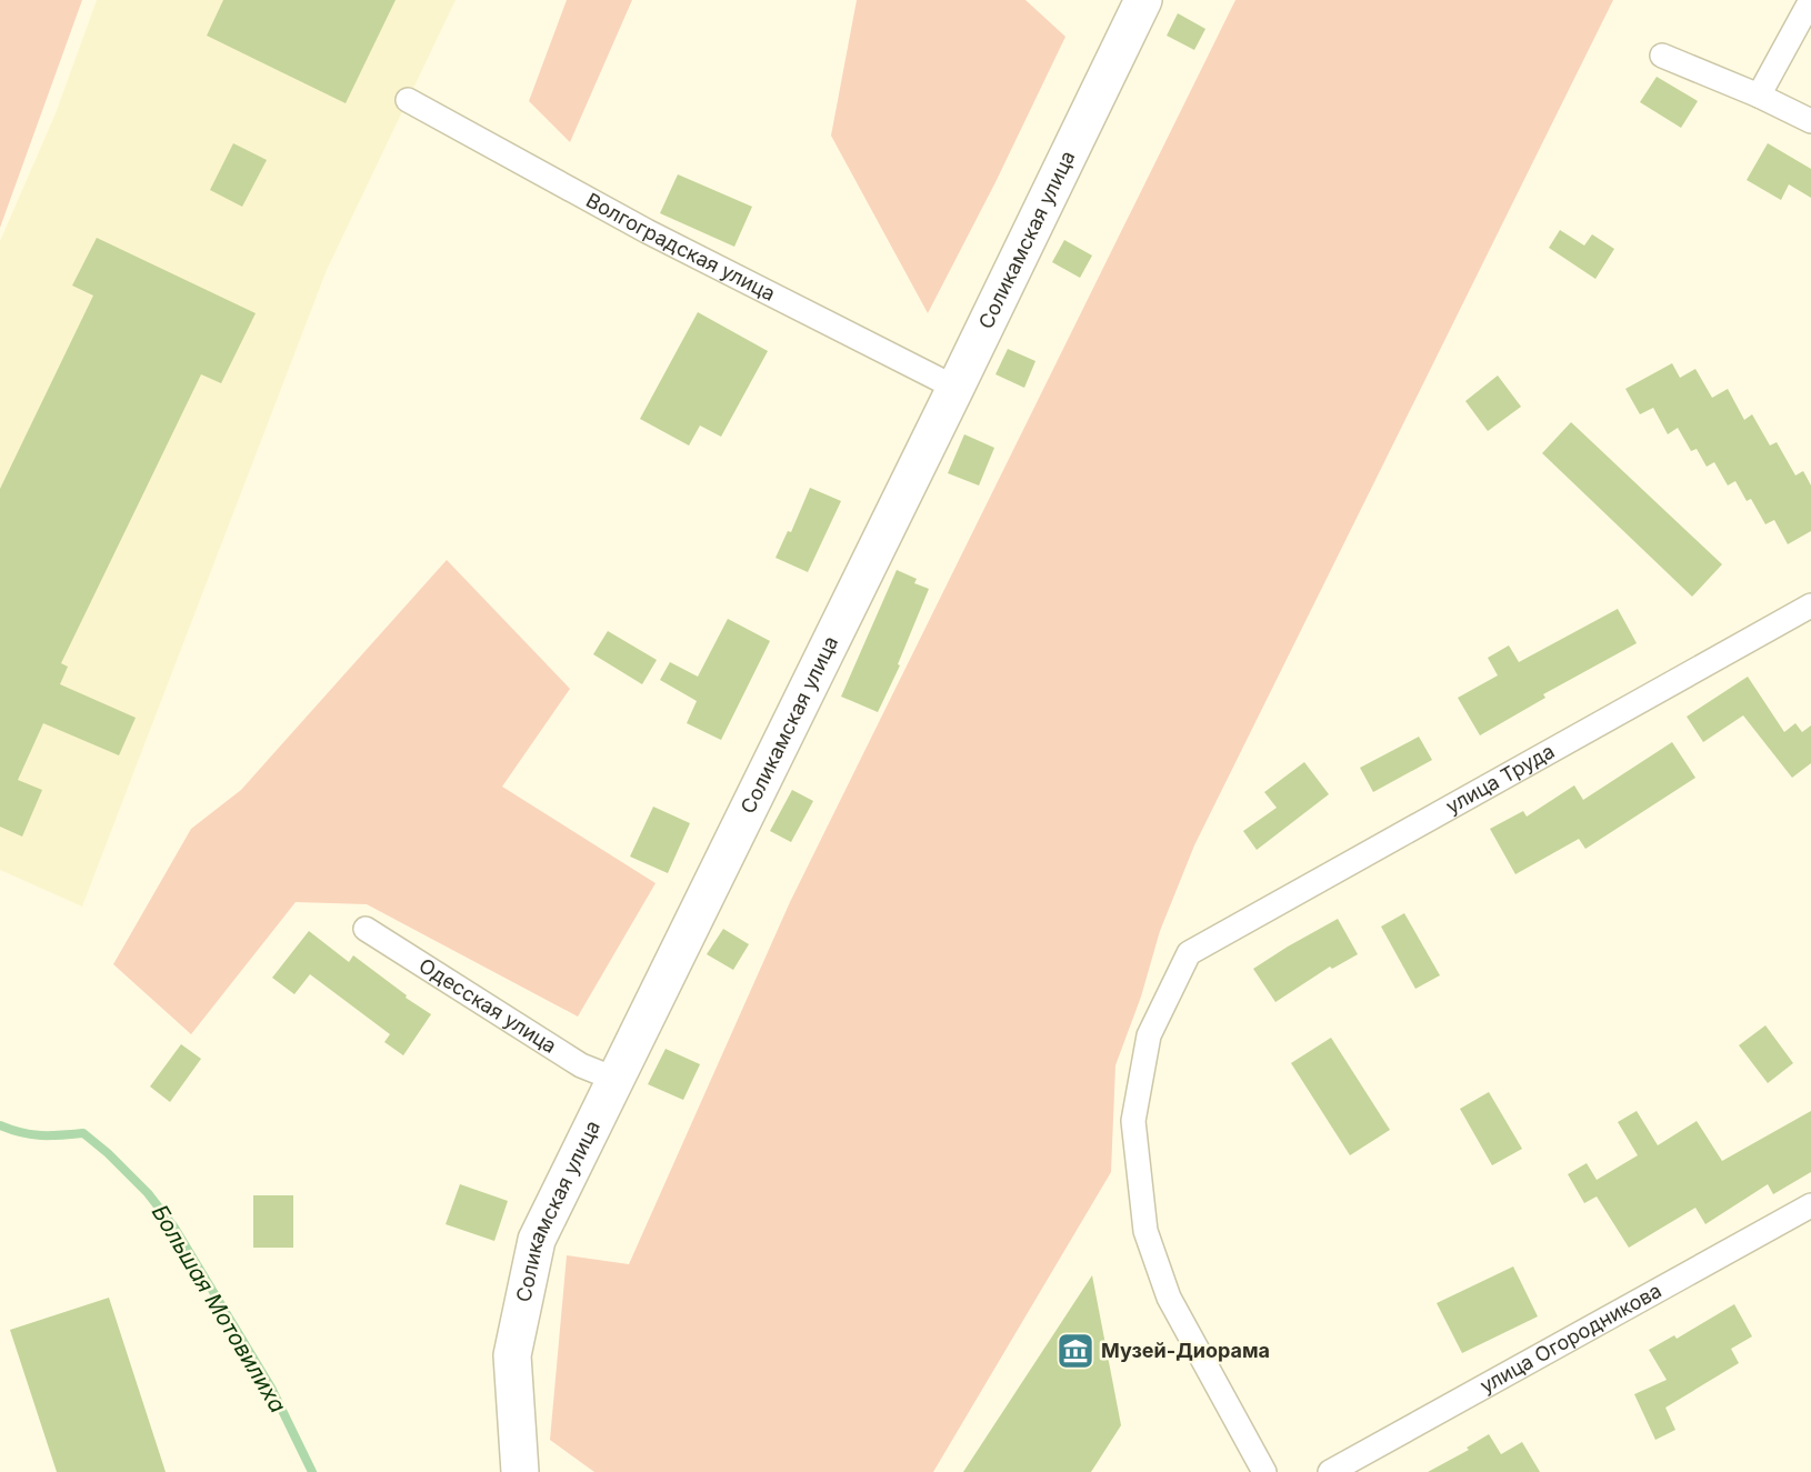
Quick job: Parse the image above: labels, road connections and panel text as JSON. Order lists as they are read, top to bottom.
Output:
{
  "streets": {
    "main road": ["Соликамская улица"],
    "street": [
      "Волгоградская улица",
      "улица Труда",
      "Одесская улица",
      "улица Огородникова"
    ]
  },
  "crossings": [
    ["Соликамская улица", "Волгоградская улица"],
    ["Соликамская улица", "Одесская улица"]
  ],
  "water": ["Большая Мотовилиха"],
  "places": {
    "museum": ["Музей-Диорама"]
  }
}
